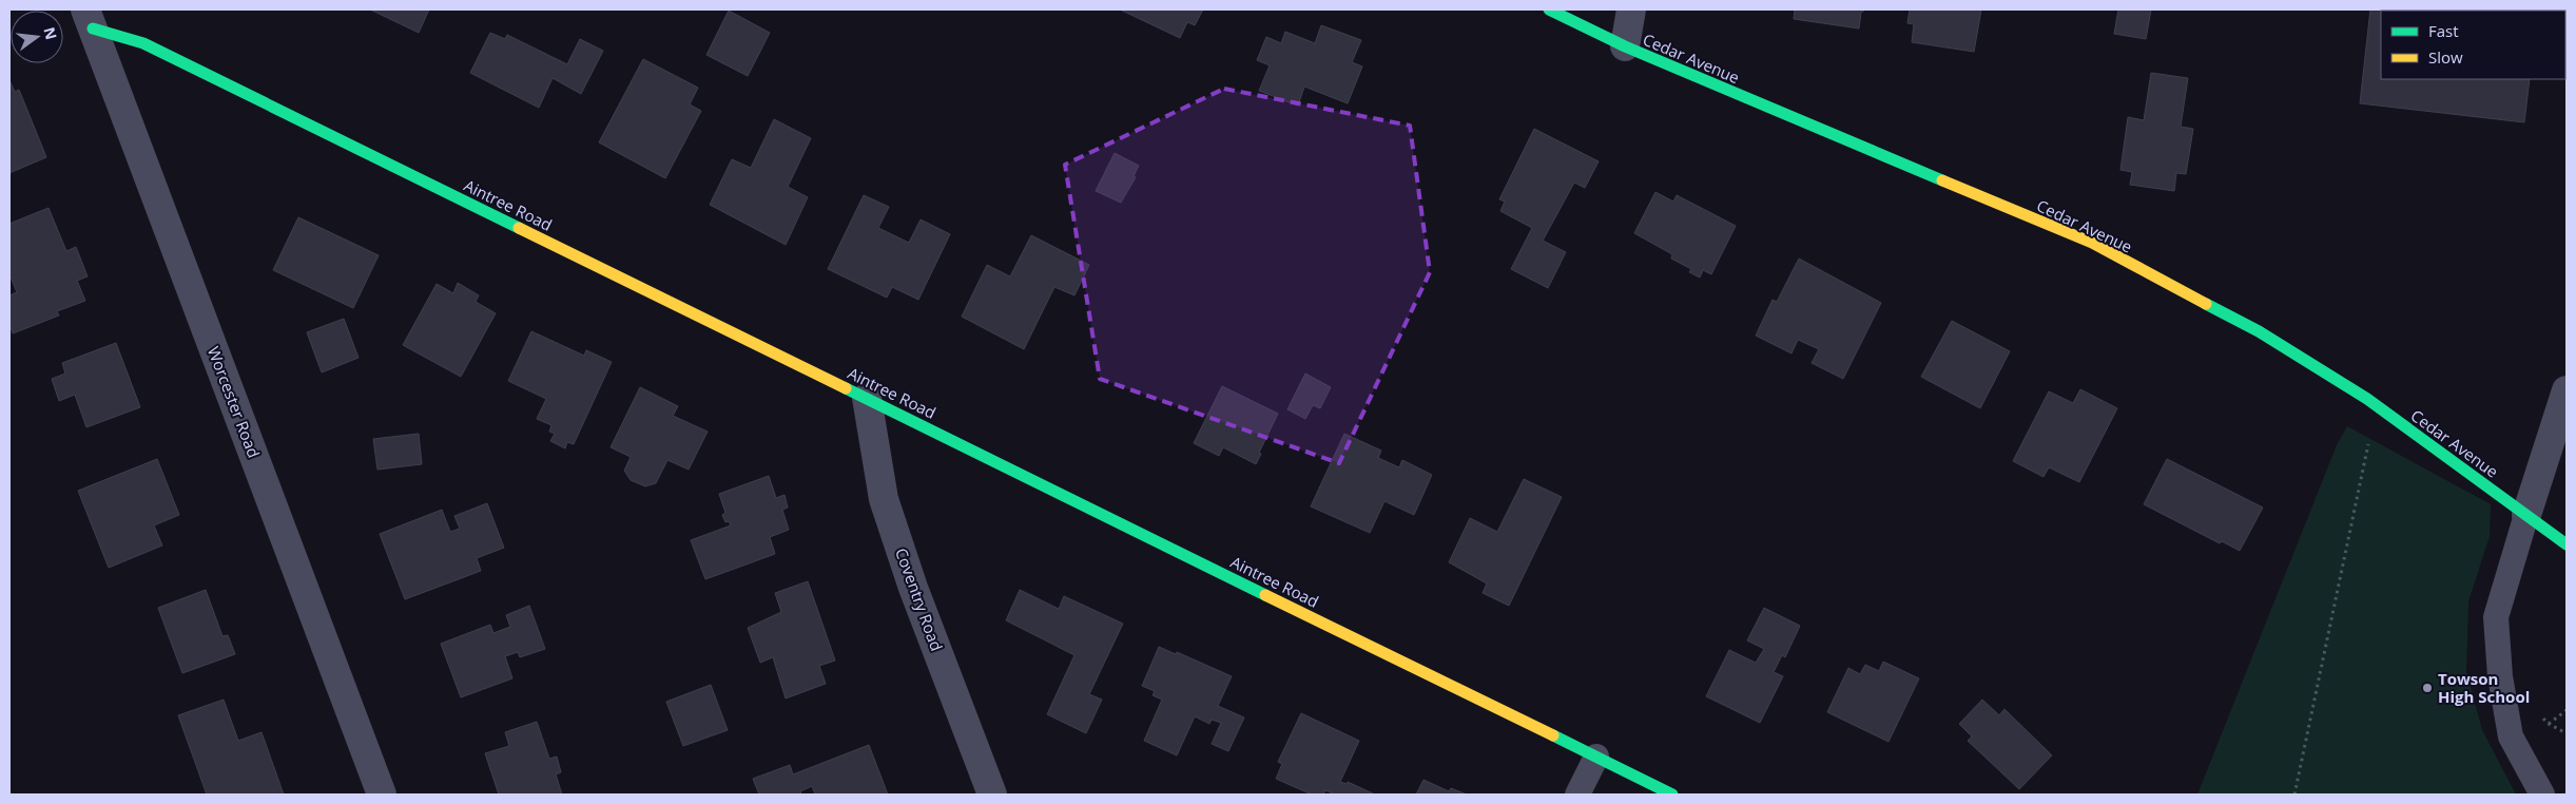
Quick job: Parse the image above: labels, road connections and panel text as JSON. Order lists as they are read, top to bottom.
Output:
{
  "streets": {
    "street": [
      "Cedar Avenue",
      "Aintree Road",
      "Worcester Road",
      "Coventry Road"
    ]
  },
  "crossings": [
    ["Aintree Road", "Worcester Road"],
    ["Aintree Road", "Coventry Road"]
  ],
  "places": ["Towson High School"],
  "legend": ["Fast", "Slow"],
  "north": "right"
}
